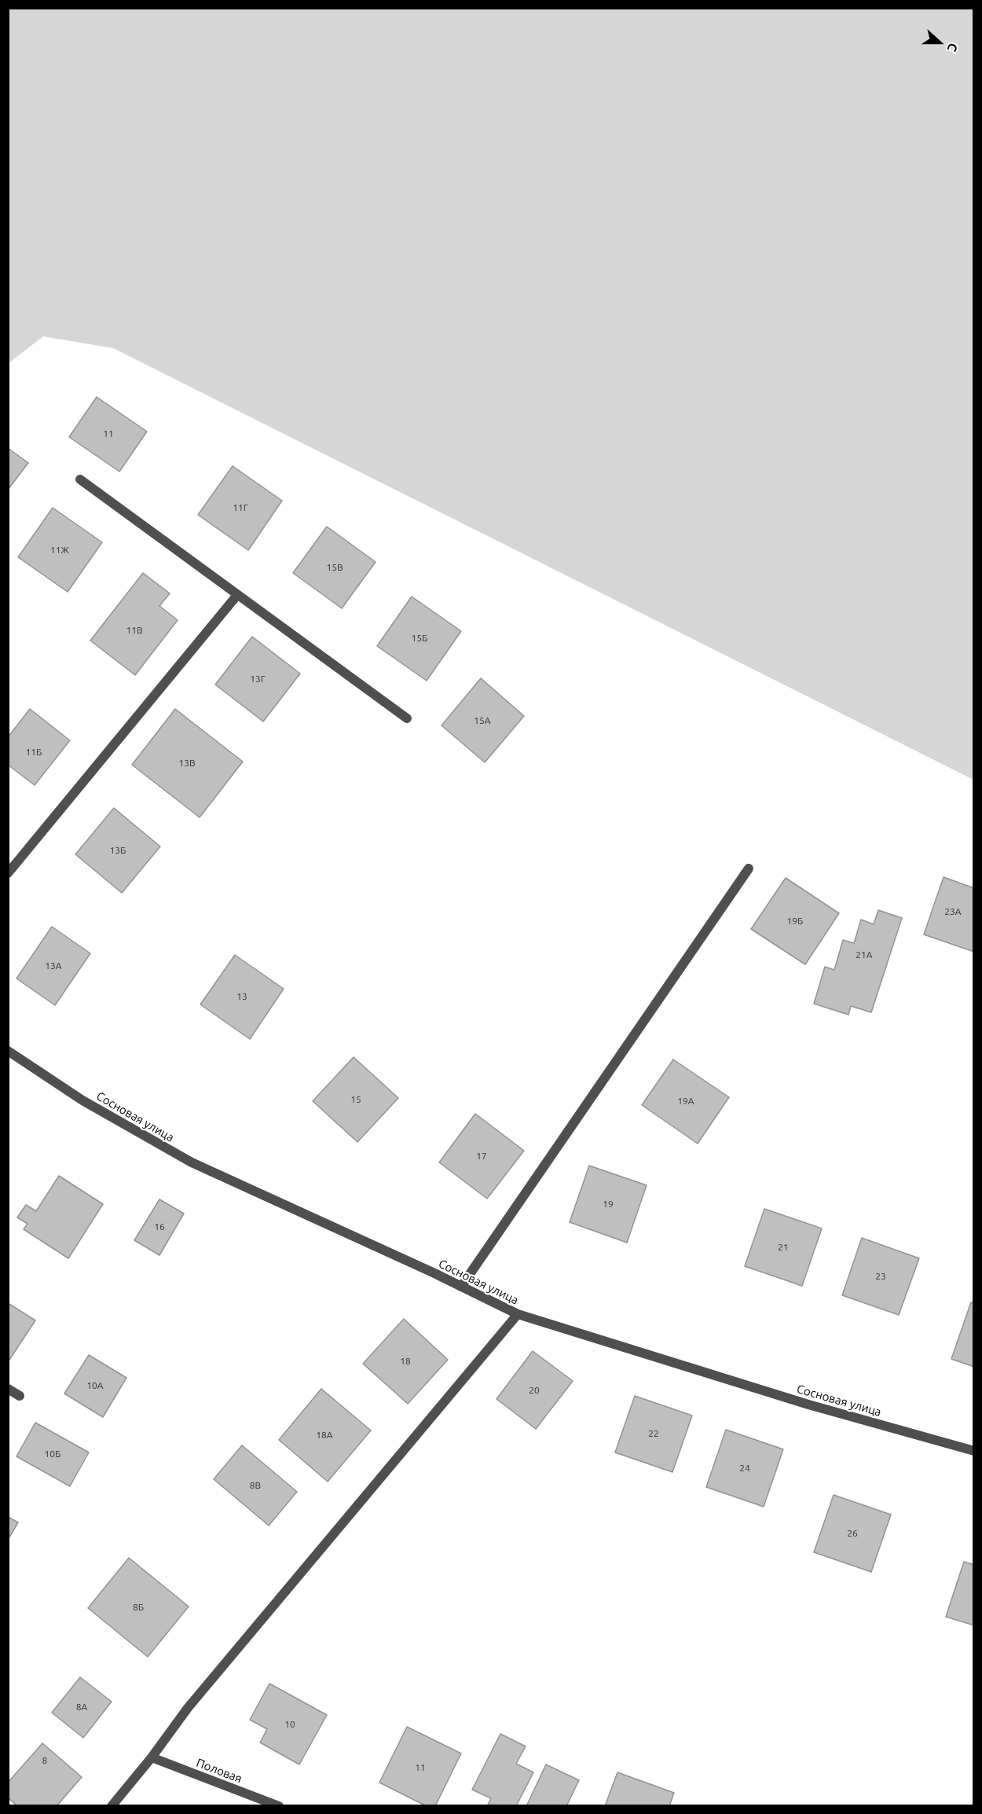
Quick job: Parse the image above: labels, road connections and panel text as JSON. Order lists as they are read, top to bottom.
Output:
{
  "streets": {
    "street": ["Сосновая улица", "Половая"]
  },
  "house_numbers": [
    "11",
    "11Г",
    "11Ж",
    "15В",
    "11В",
    "15Б",
    "13Г",
    "15А",
    "11Б",
    "13В",
    "13Б",
    "23А",
    "19Б",
    "21А",
    "13А",
    "13",
    "15",
    "19А",
    "17",
    "19",
    "16",
    "21",
    "23",
    "18",
    "10А",
    "20",
    "22",
    "18А",
    "10Б",
    "24",
    "8В",
    "26",
    "8Б",
    "8А",
    "10",
    "8",
    "11"
  ],
  "north": "right"
}
